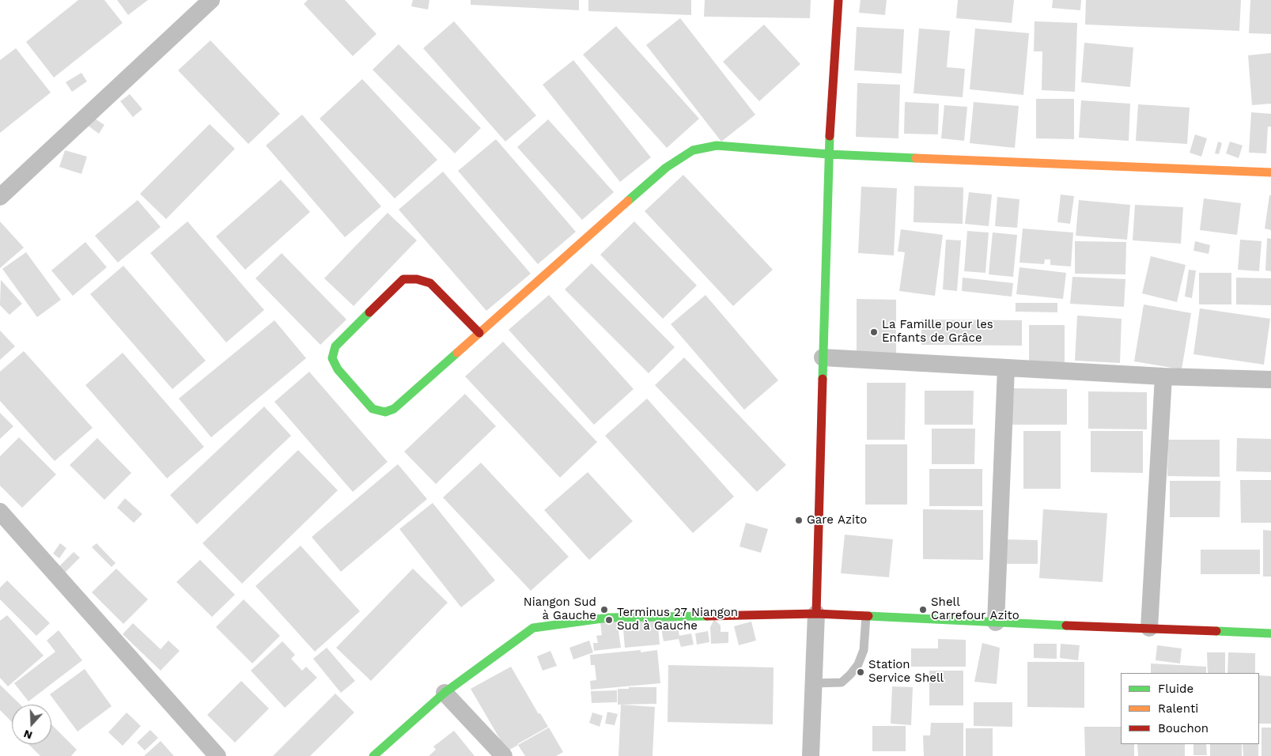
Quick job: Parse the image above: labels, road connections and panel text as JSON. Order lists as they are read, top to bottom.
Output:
{
  "places": [
    "La Famille pour les Enfants de Grâce",
    "Gare Azito",
    "Niangon Sud à Gauche",
    "Shell Carrefour Azito",
    "Terminus 27 Niangon Sud à Gauche",
    "Station Service Shell"
  ],
  "legend": ["Fluide", "Ralenti", "Bouchon"],
  "north": "bottom"
}
